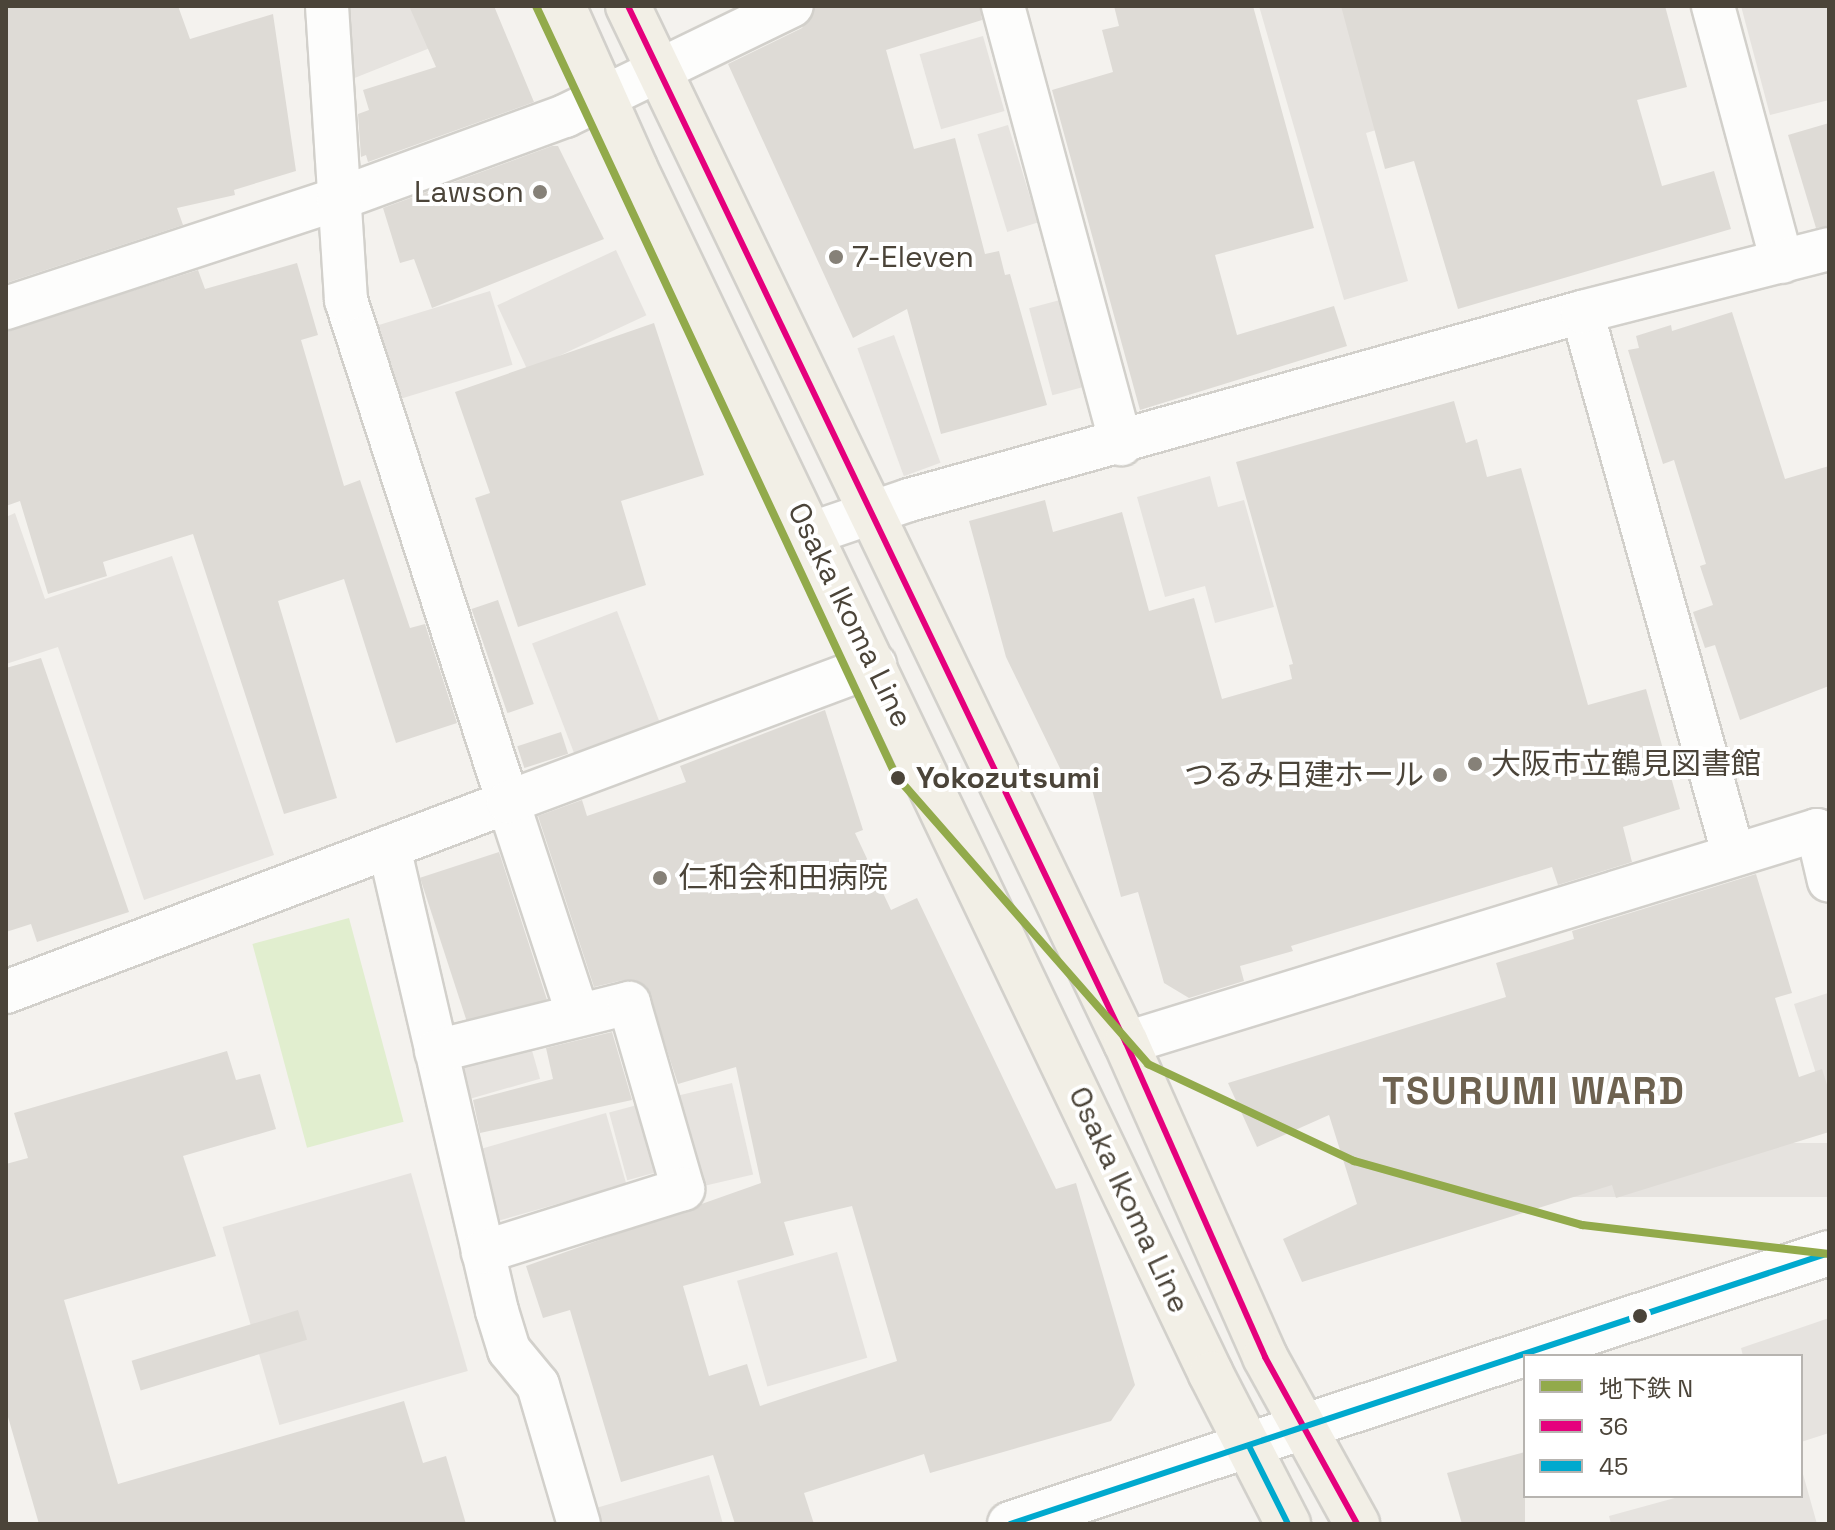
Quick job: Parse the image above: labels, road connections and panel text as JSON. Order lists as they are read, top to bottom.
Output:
{
  "streets": {
    "main road": ["Osaka Ikoma Line"]
  },
  "districts": ["TSURUMI WARD"],
  "places": [
    "Lawson",
    "7-Eleven",
    "大阪市立鶴見図書館",
    "つるみ日建ホール",
    "Yokozutsumi",
    "仁和会和田病院"
  ],
  "lines": ["metro line N", "transit line 36", "transit line 45"],
  "legend": ["地下鉄 N", "36", "45"]
}
